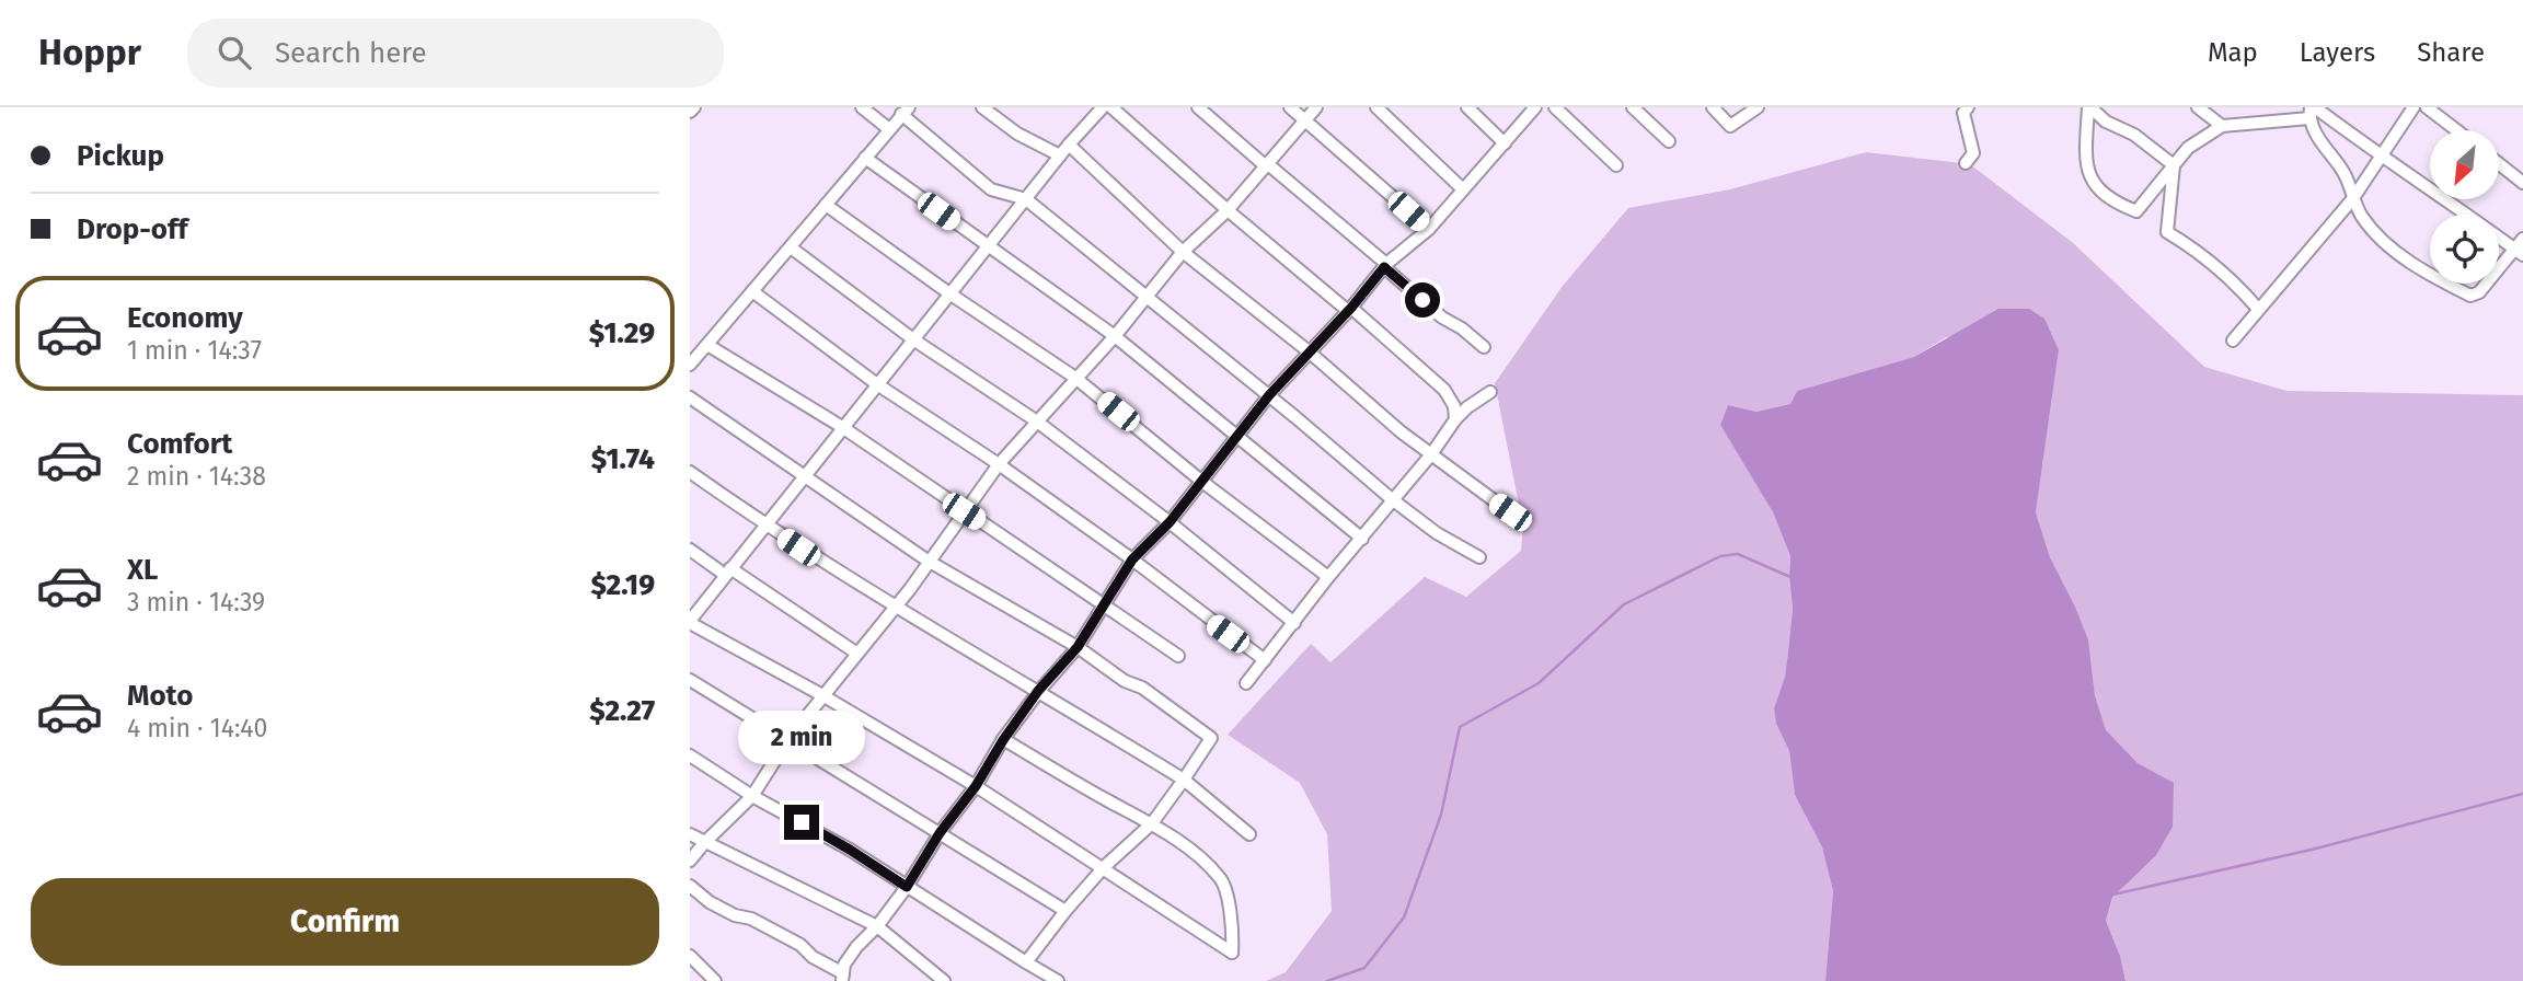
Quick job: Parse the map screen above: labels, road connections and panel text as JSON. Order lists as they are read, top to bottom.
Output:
{
  "north": "bottom left",
  "page": {
    "header": "Hoppr",
    "search": "Search here",
    "nav": ["Map", "Layers", "Share"],
    "banner": ["Pickup", "Drop-off"],
    "list": [
      {
        "name": "Economy",
        "note": "1 min · 14:37",
        "value": "$1.29"
      },
      {
        "name": "Comfort",
        "note": "2 min · 14:38",
        "value": "$1.74"
      },
      {
        "name": "XL",
        "note": "3 min · 14:39",
        "value": "$2.19"
      },
      {
        "name": "Moto",
        "note": "4 min · 14:40",
        "value": "$2.27"
      }
    ],
    "bubble": "2 min",
    "buttons": "Confirm"
  }
}
